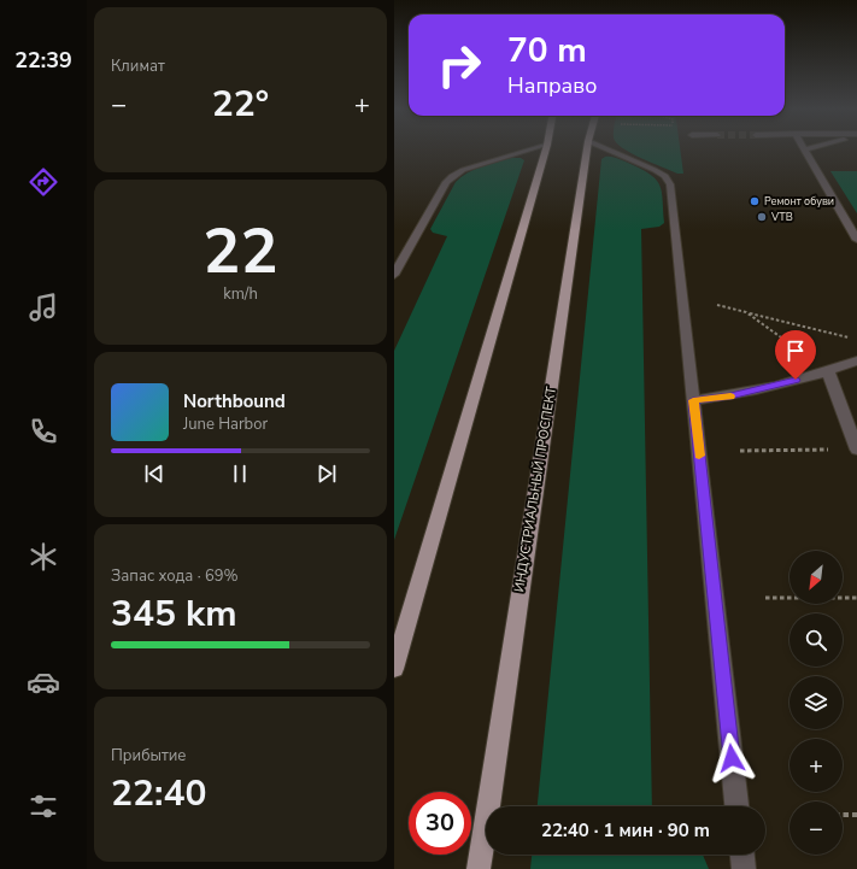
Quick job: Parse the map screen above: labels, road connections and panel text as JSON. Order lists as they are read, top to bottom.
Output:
{
  "streets": {
    "main road": ["ИНДУСТРИАЛЬНЫЙ ПРОСПЕКТ"]
  },
  "places": ["Ремонт обуви", "VTB"],
  "north": "bottom left",
  "page": {
    "tabs": "22:39",
    "tile": [
      "Климат",
      ["22", "km/h"],
      ["Запас хода · 69%", "345 km"],
      ["Прибытие", "22:40"]
    ],
    "turn": ["70 m", "Направо"],
    "heat": ["−", "22°", "+"],
    "song": ["Northbound", "June Harbor"],
    "map_buttons": ["+", "−"],
    "limit": "30",
    "trip": "22:40 · 1 мин · 90 m"
  }
}
